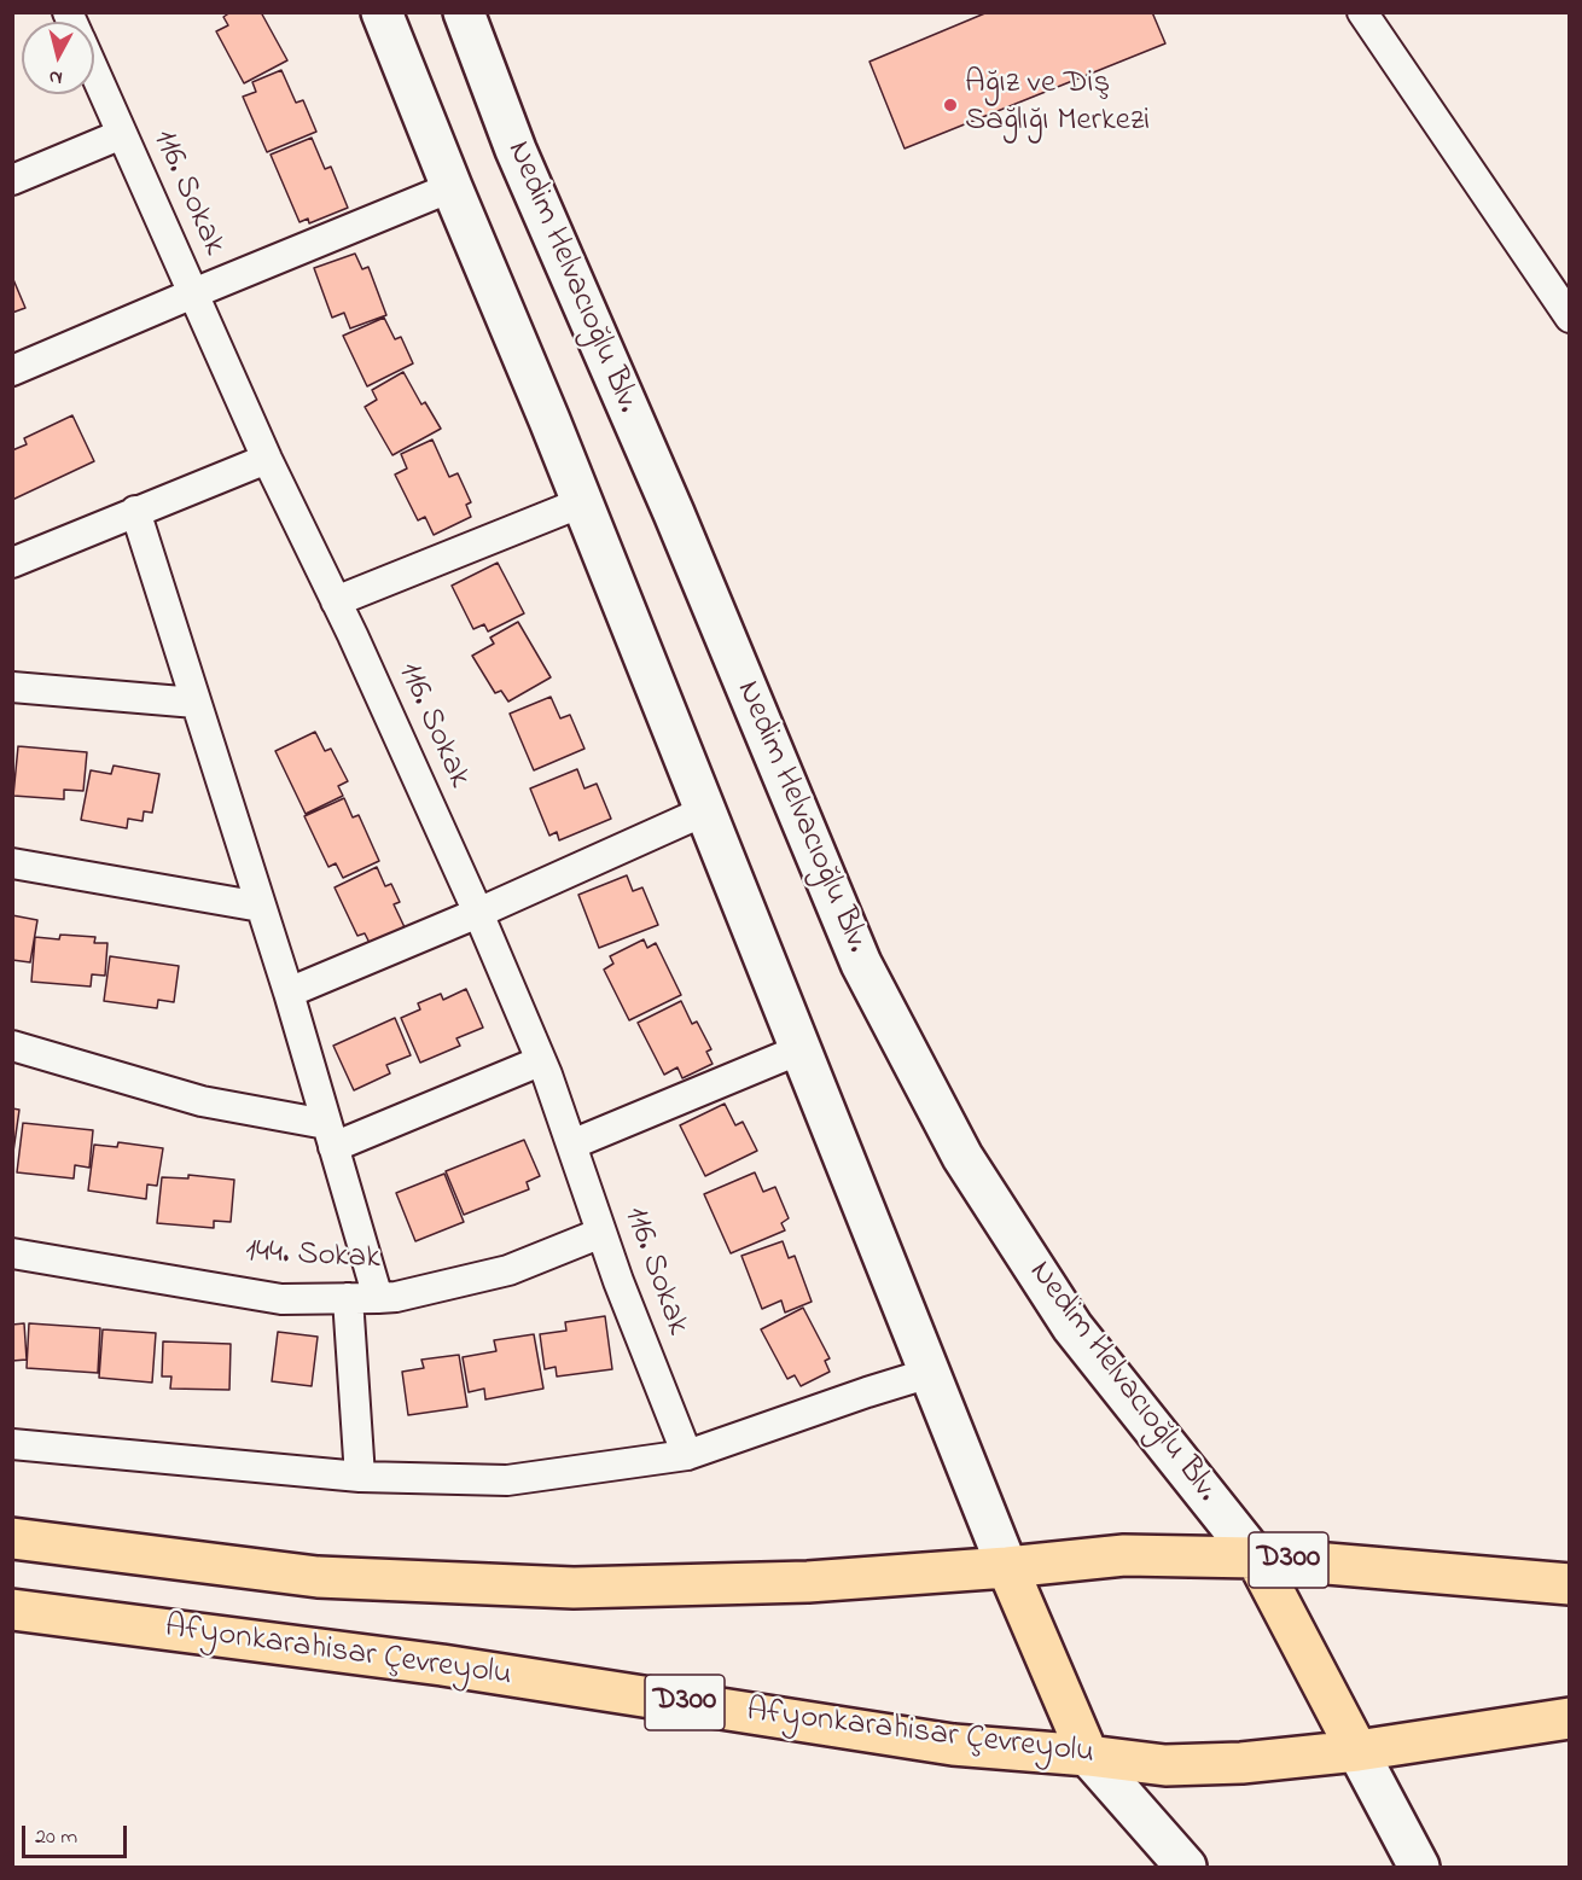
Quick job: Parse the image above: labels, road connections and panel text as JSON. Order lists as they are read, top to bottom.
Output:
{
  "streets": {
    "highway": ["D300", "Afyonkarahisar Çevreyolu"],
    "main road": ["Nedim Helvacıoğlu Blv."],
    "street": ["116. Sokak", "144. Sokak"]
  },
  "crossings": [
    ["116. Sokak", "144. Sokak"],
    ["Nedim Helvacıoğlu Blv.", "D300"]
  ],
  "places": ["Ağız ve Diş Sağlığı Merkezi"],
  "scale_bar": "20 m",
  "north": "bottom"
}
